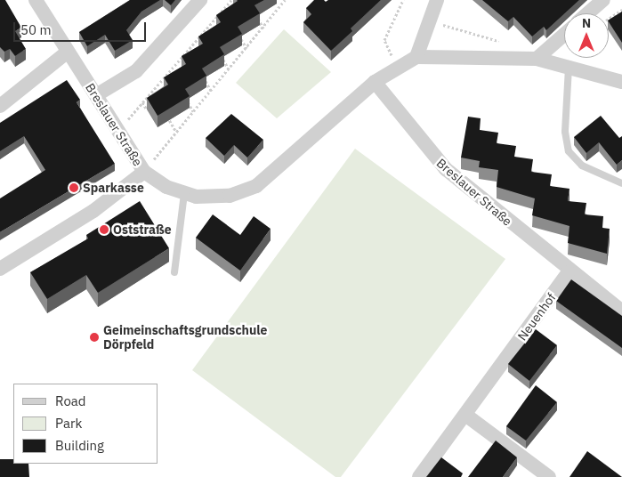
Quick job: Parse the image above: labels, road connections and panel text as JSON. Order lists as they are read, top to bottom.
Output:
{
  "streets": {
    "street": ["Breslauer Straße", "Neuenhof"]
  },
  "crossings": [
    ["Breslauer Straße", "Neuenhof"]
  ],
  "places": ["Sparkasse", "Oststraße", "Geimeinschaftsgrundschule Dörpfeld"],
  "legend": ["Road", "Park", "Building"],
  "scale_bar": "50 m",
  "north": "top"
}
